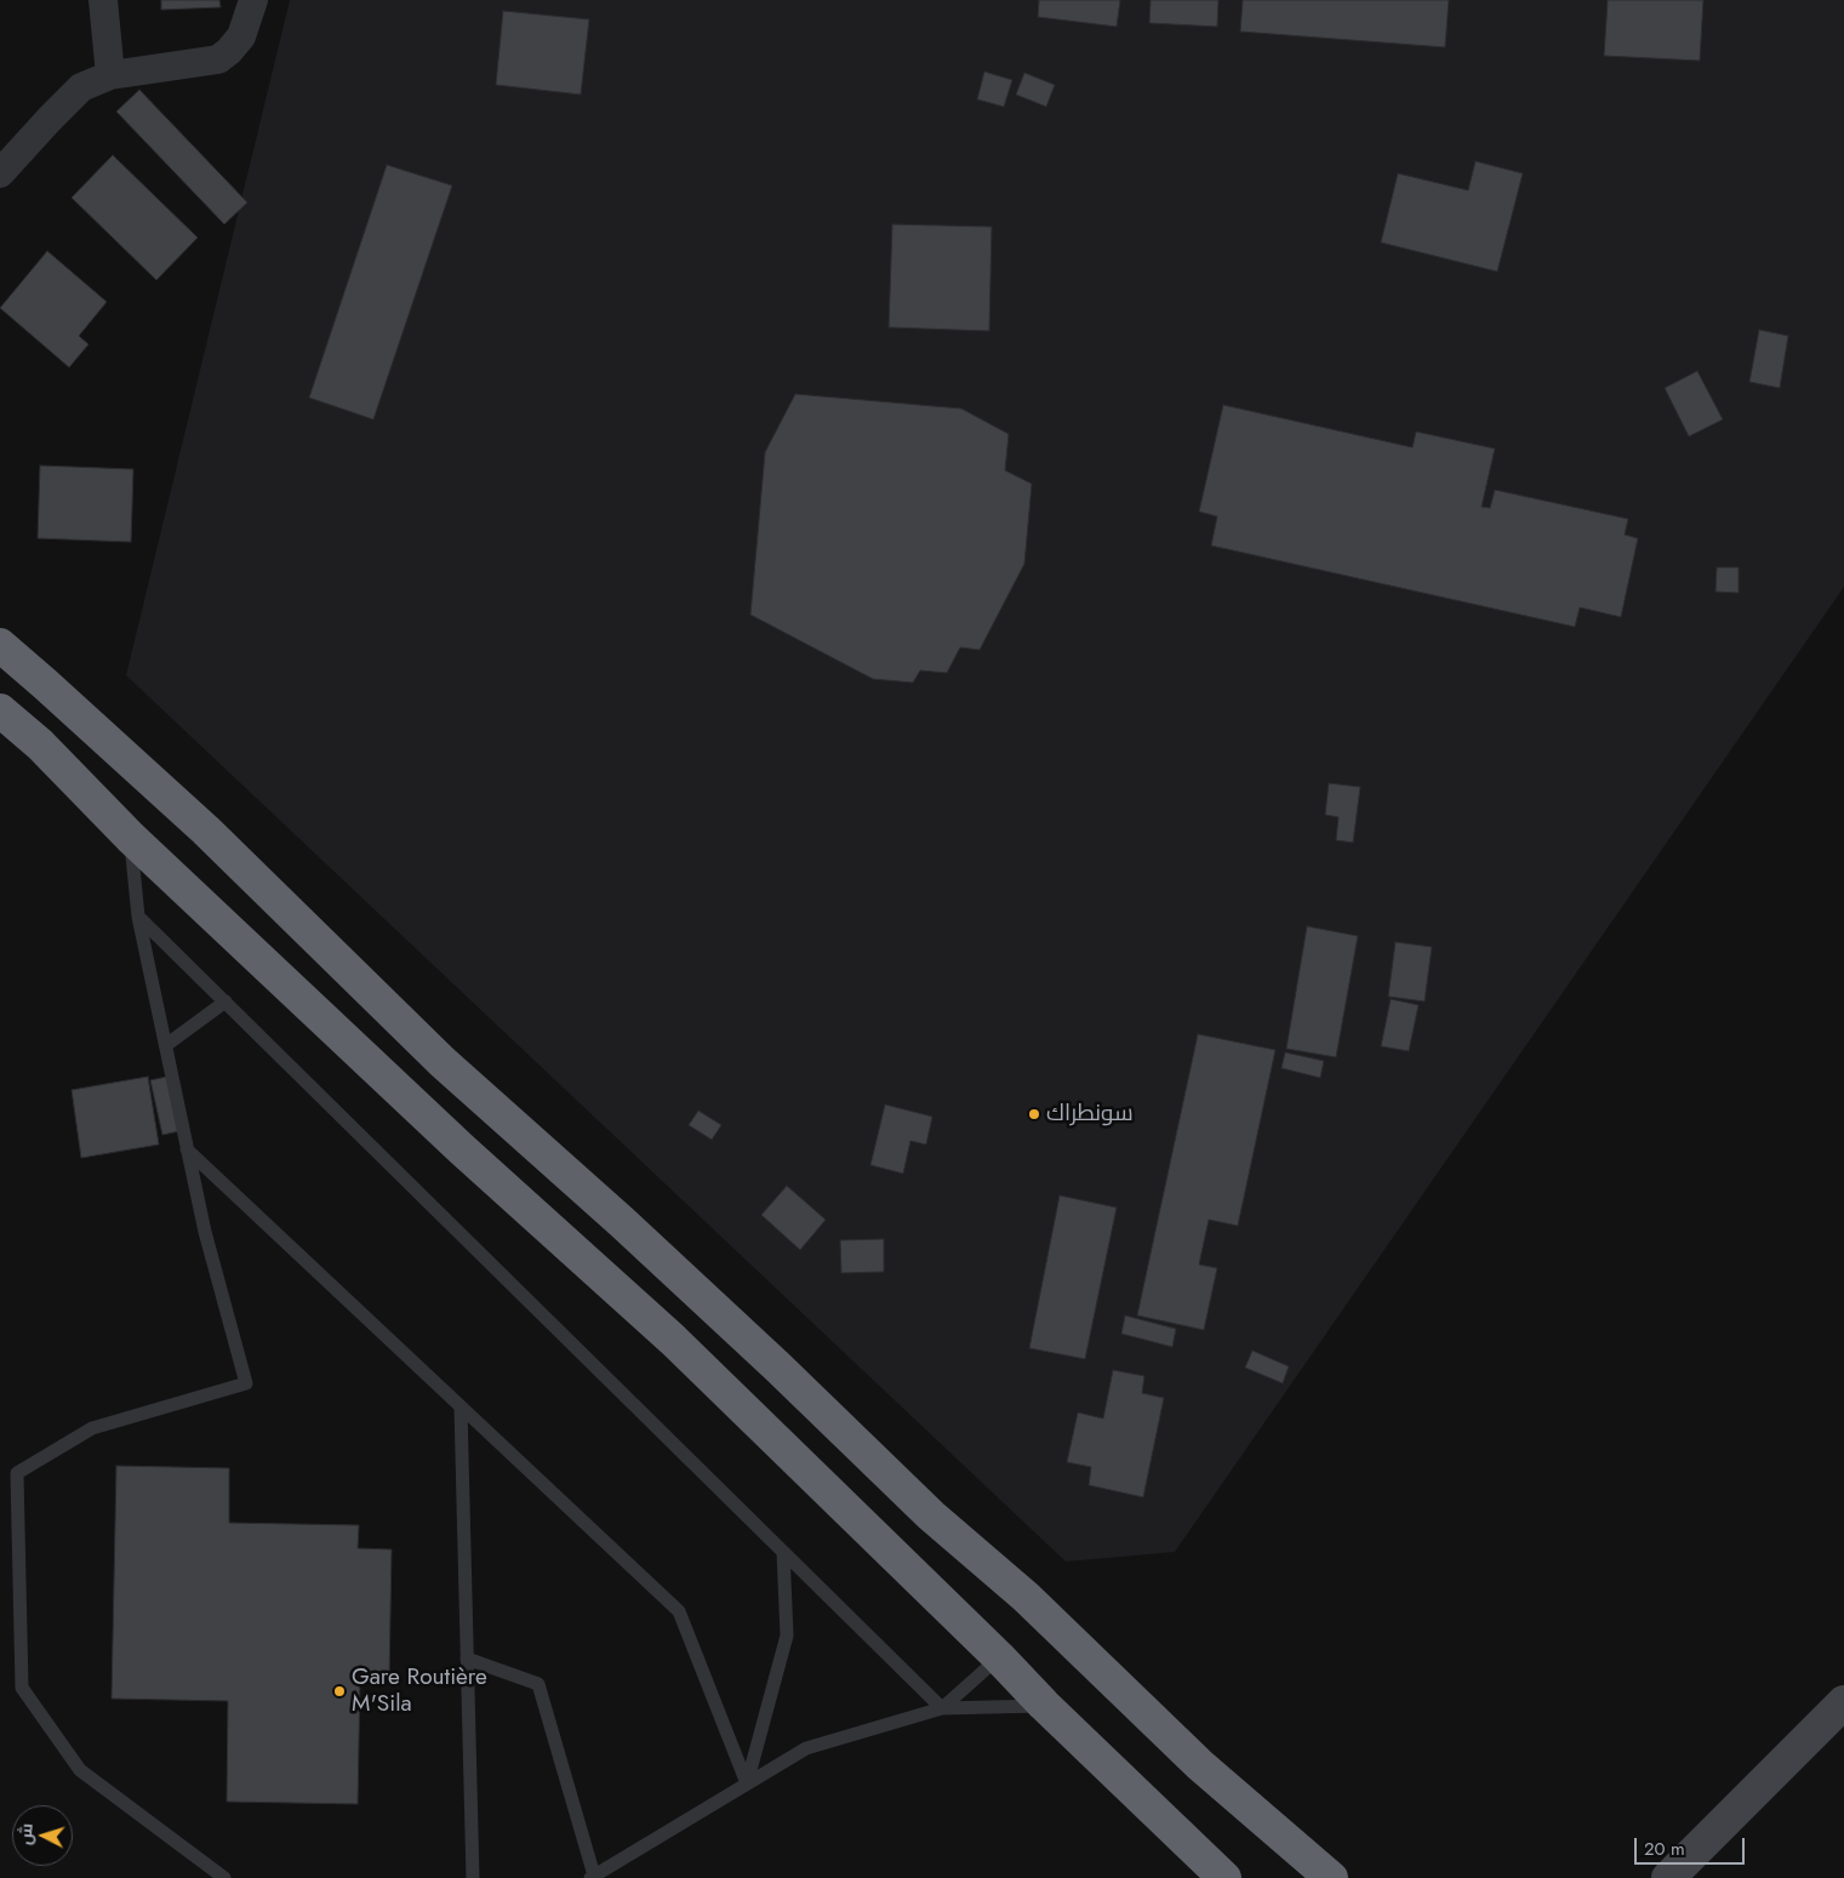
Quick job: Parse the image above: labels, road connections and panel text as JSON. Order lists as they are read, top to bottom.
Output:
{
  "places": ["سونطراك", "Gare Routière M'Sila"],
  "scale_bar": "20 m",
  "north": "left"
}
